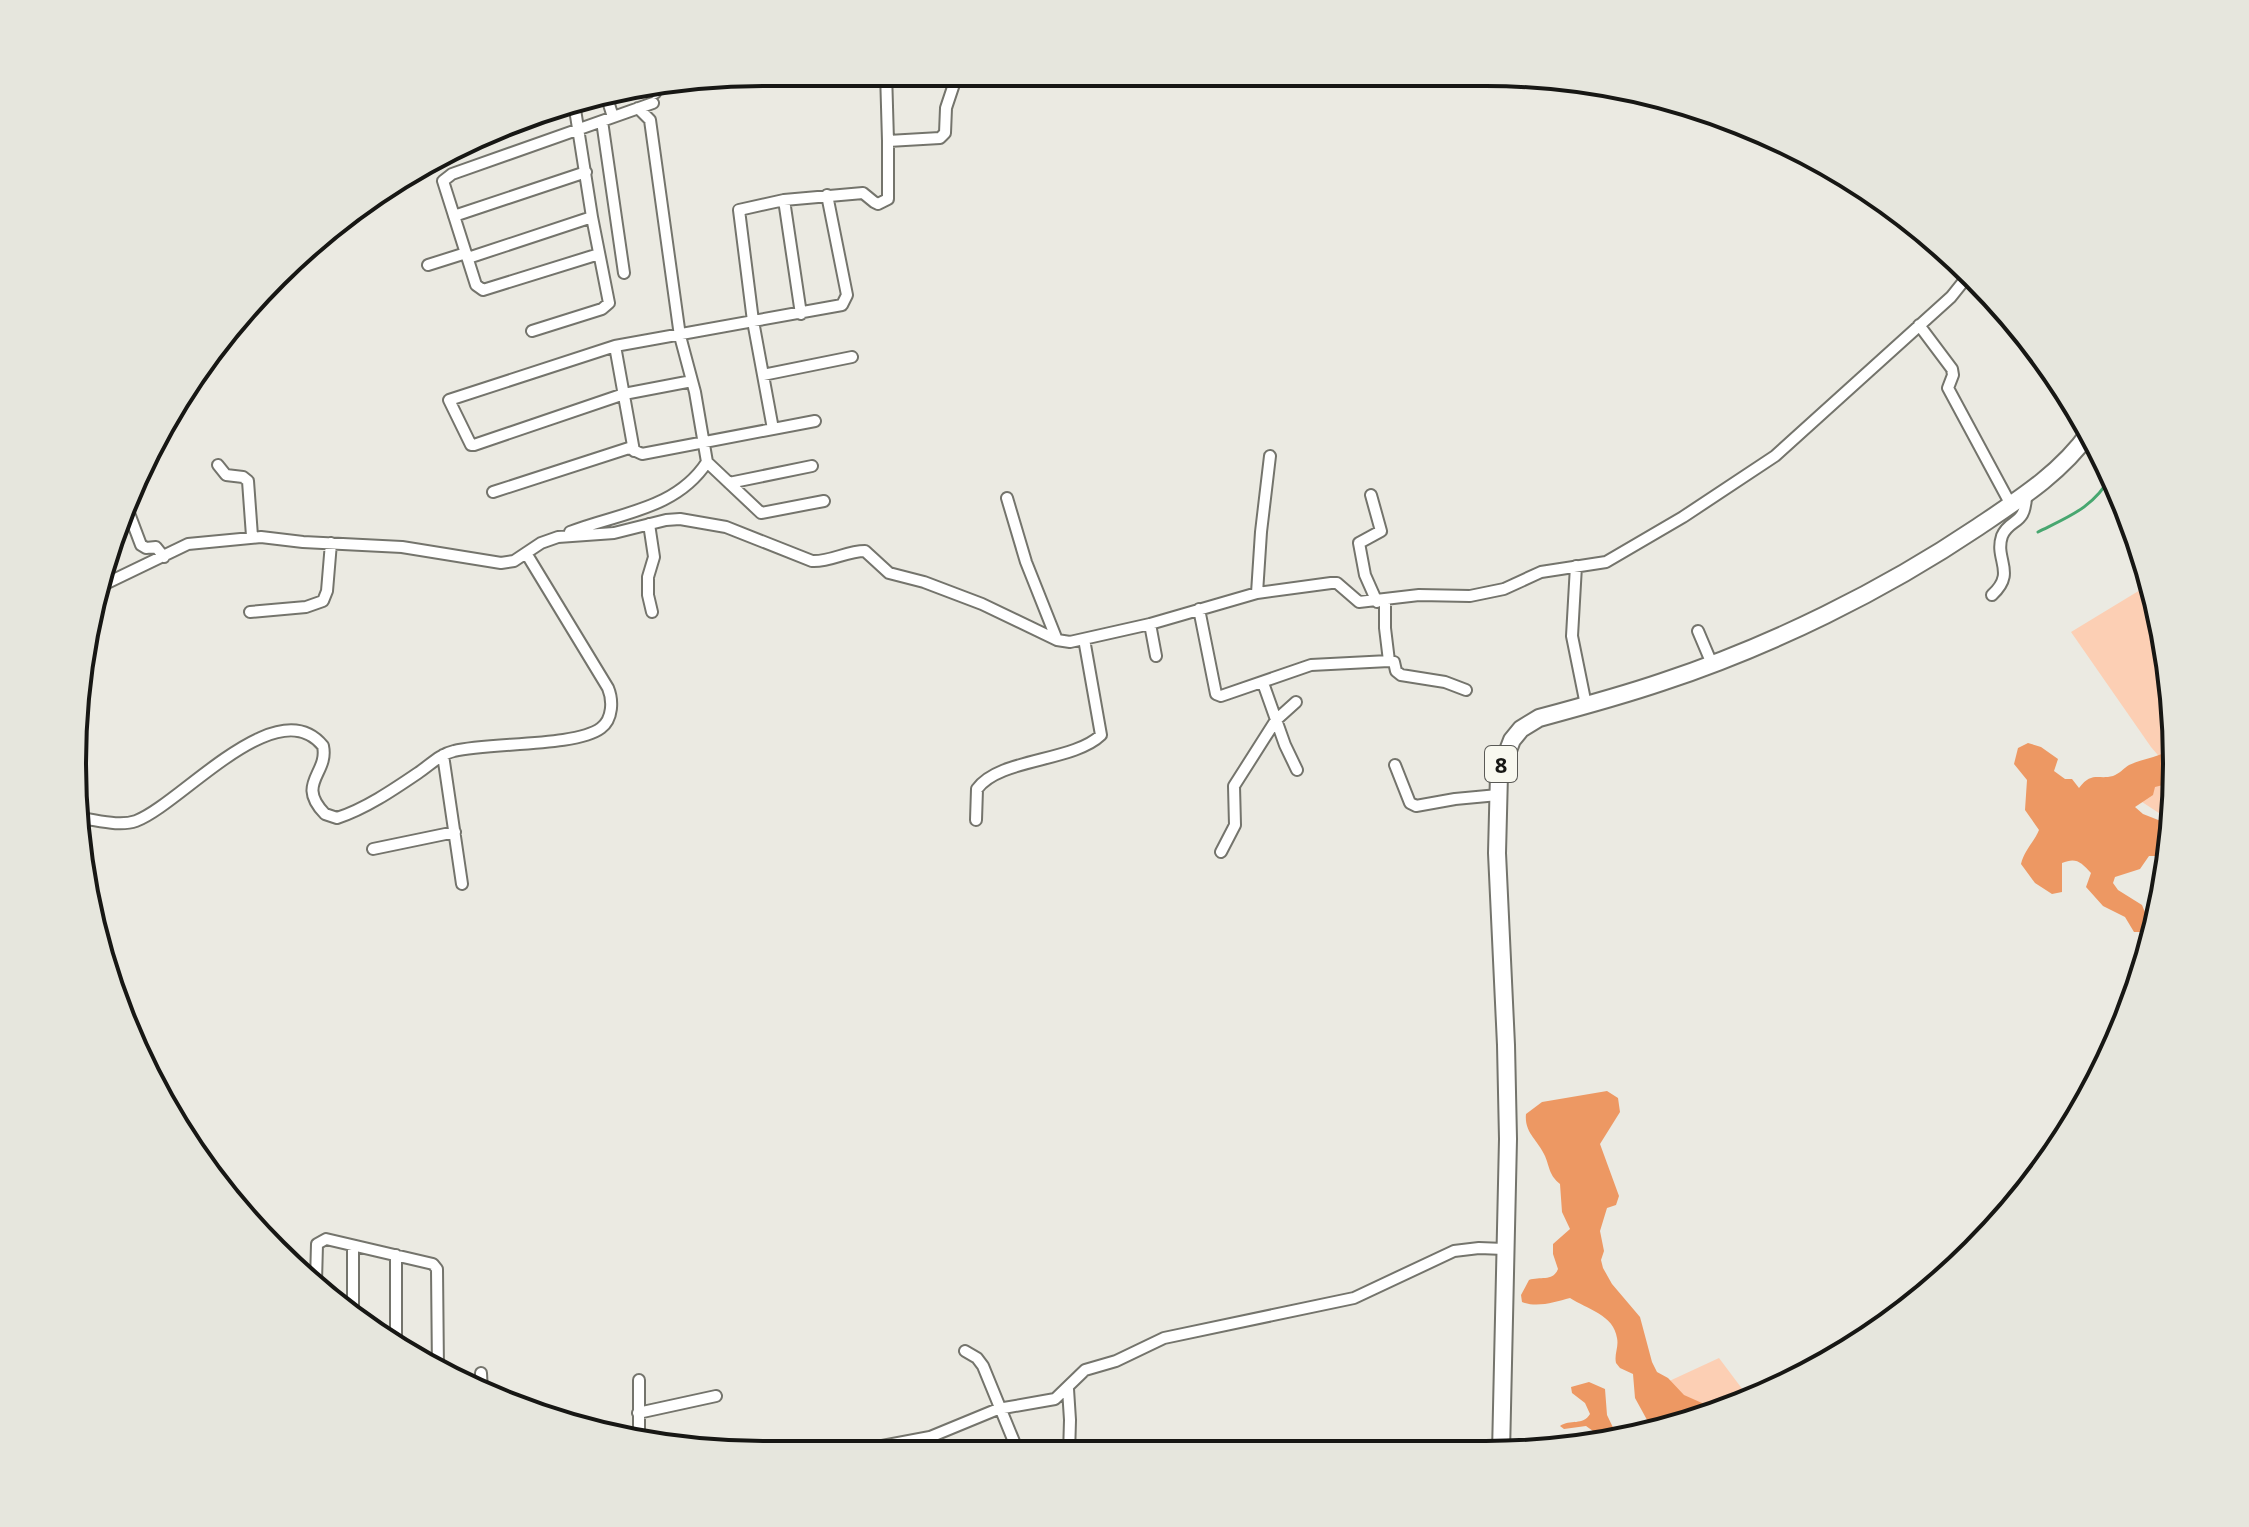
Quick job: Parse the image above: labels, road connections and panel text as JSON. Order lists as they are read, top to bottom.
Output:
{
  "streets": {
    "highway": ["8"]
  }
}
